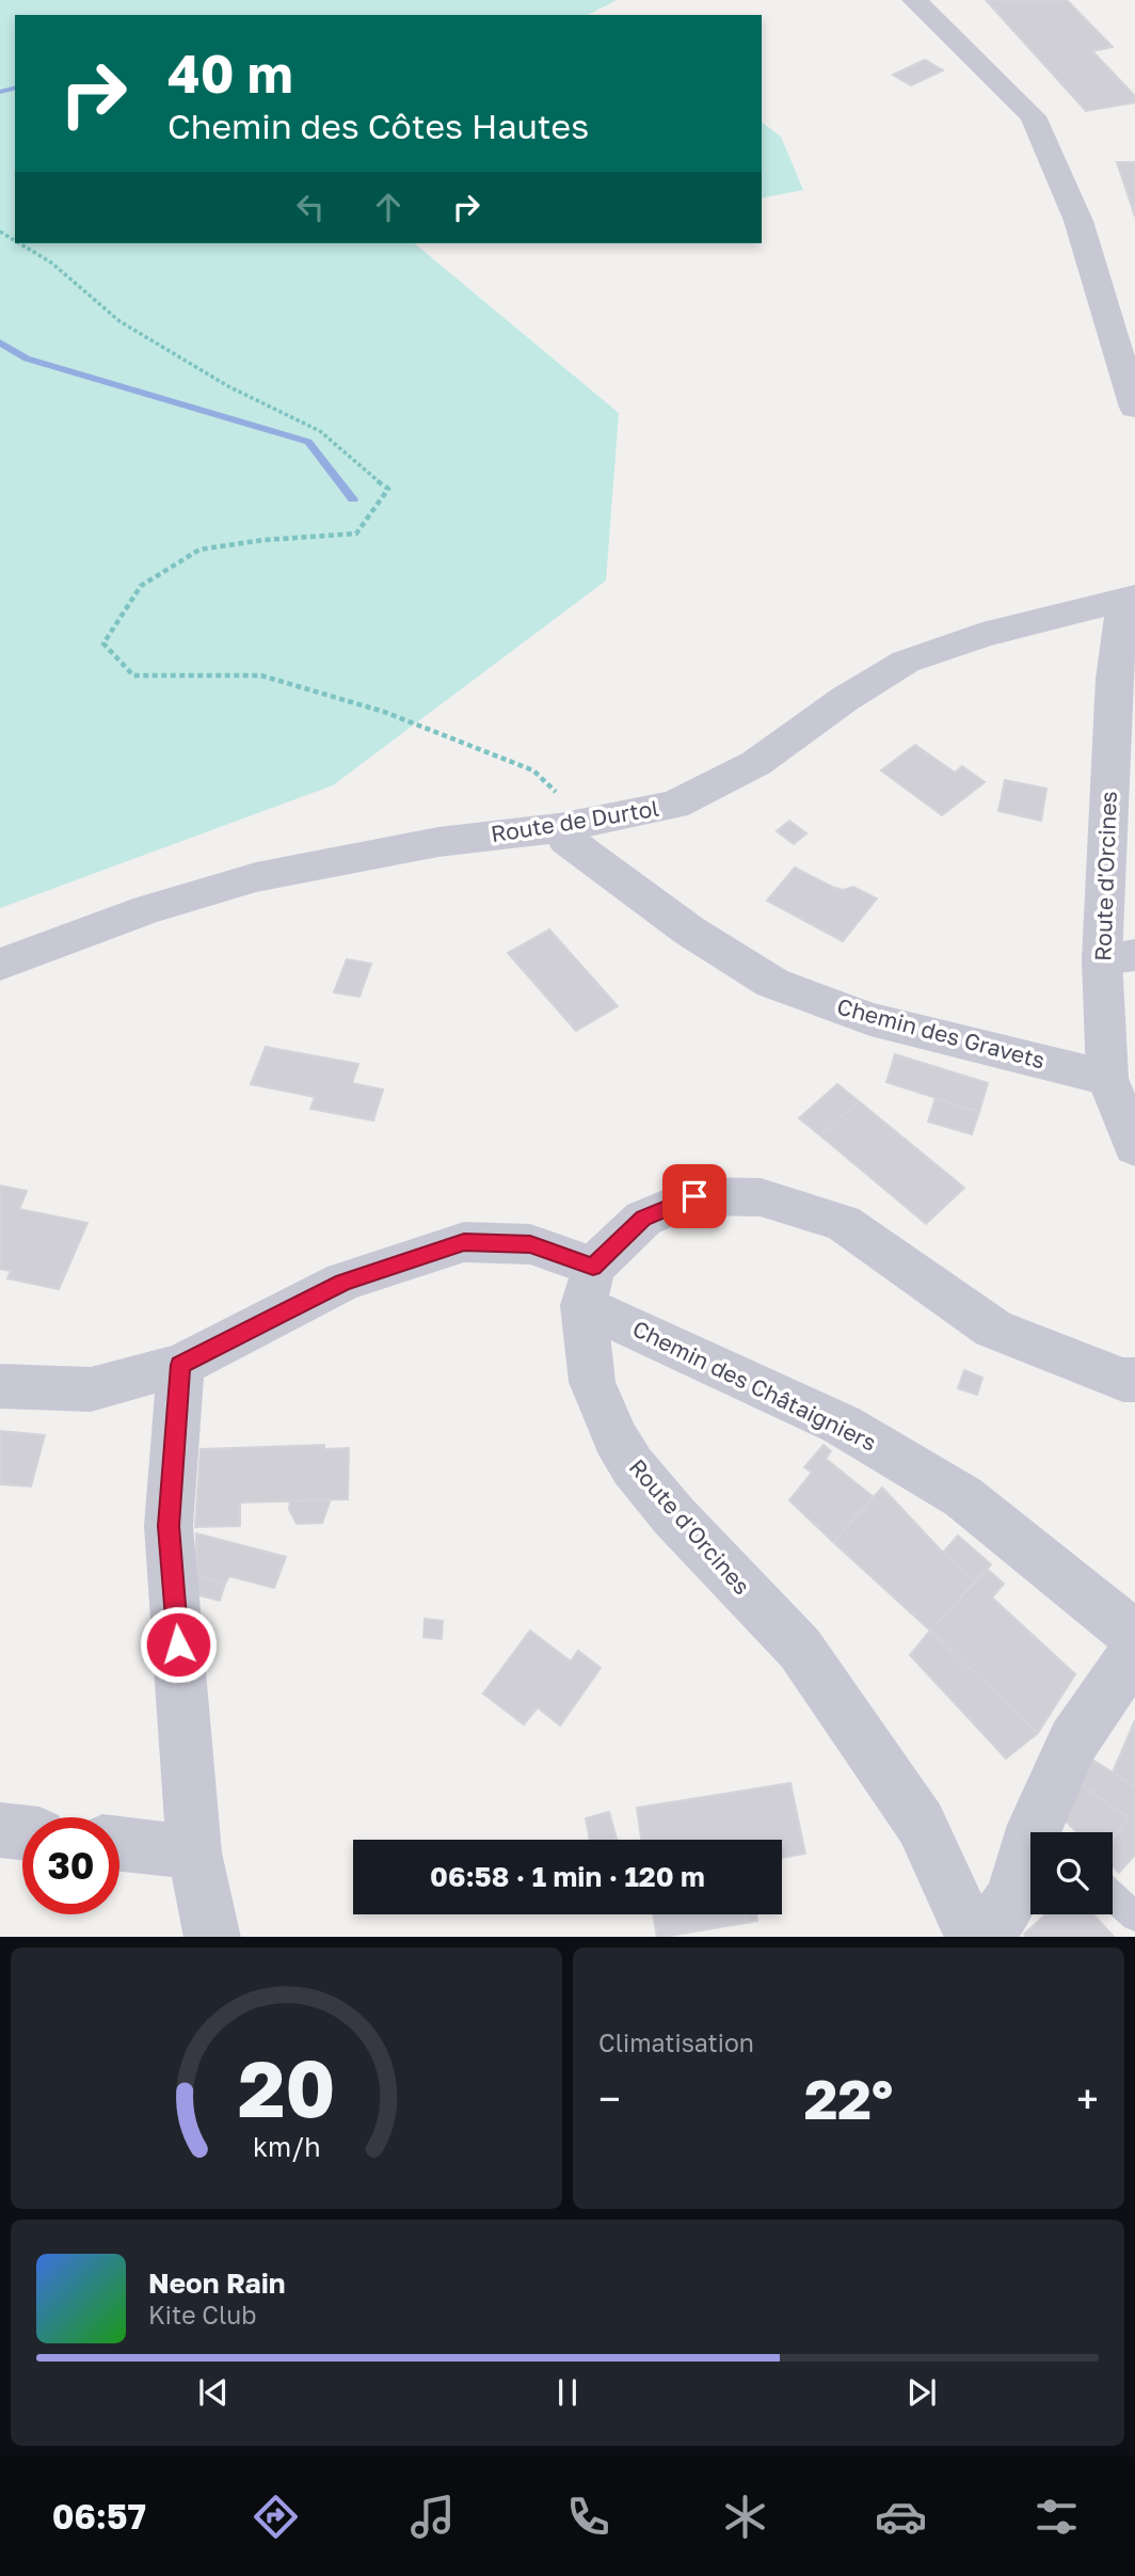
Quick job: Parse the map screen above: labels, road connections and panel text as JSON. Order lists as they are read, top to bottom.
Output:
{
  "streets": {
    "street": [
      "Route de Durtol",
      "Route d'Orcines",
      "Chemin des Gravets",
      "Chemin des Châtaigniers"
    ]
  },
  "crossings": [
    ["Route de Durtol", "Route d'Orcines"],
    ["Route de Durtol", "Chemin des Gravets"],
    ["Route d'Orcines", "Chemin des Gravets"],
    ["Route d'Orcines", "Chemin des Châtaigniers"]
  ],
  "page": {
    "turn": ["40 m", "Chemin des Côtes Hautes"],
    "limit": "30",
    "trip": "06:58 · 1 min · 120 m",
    "tile": "Climatisation",
    "heat": ["−", "22°", "+"],
    "song": ["Neon Rain", "Kite Club"],
    "tabs": "06:57",
    "gauge": ["20", "km/h"]
  }
}
